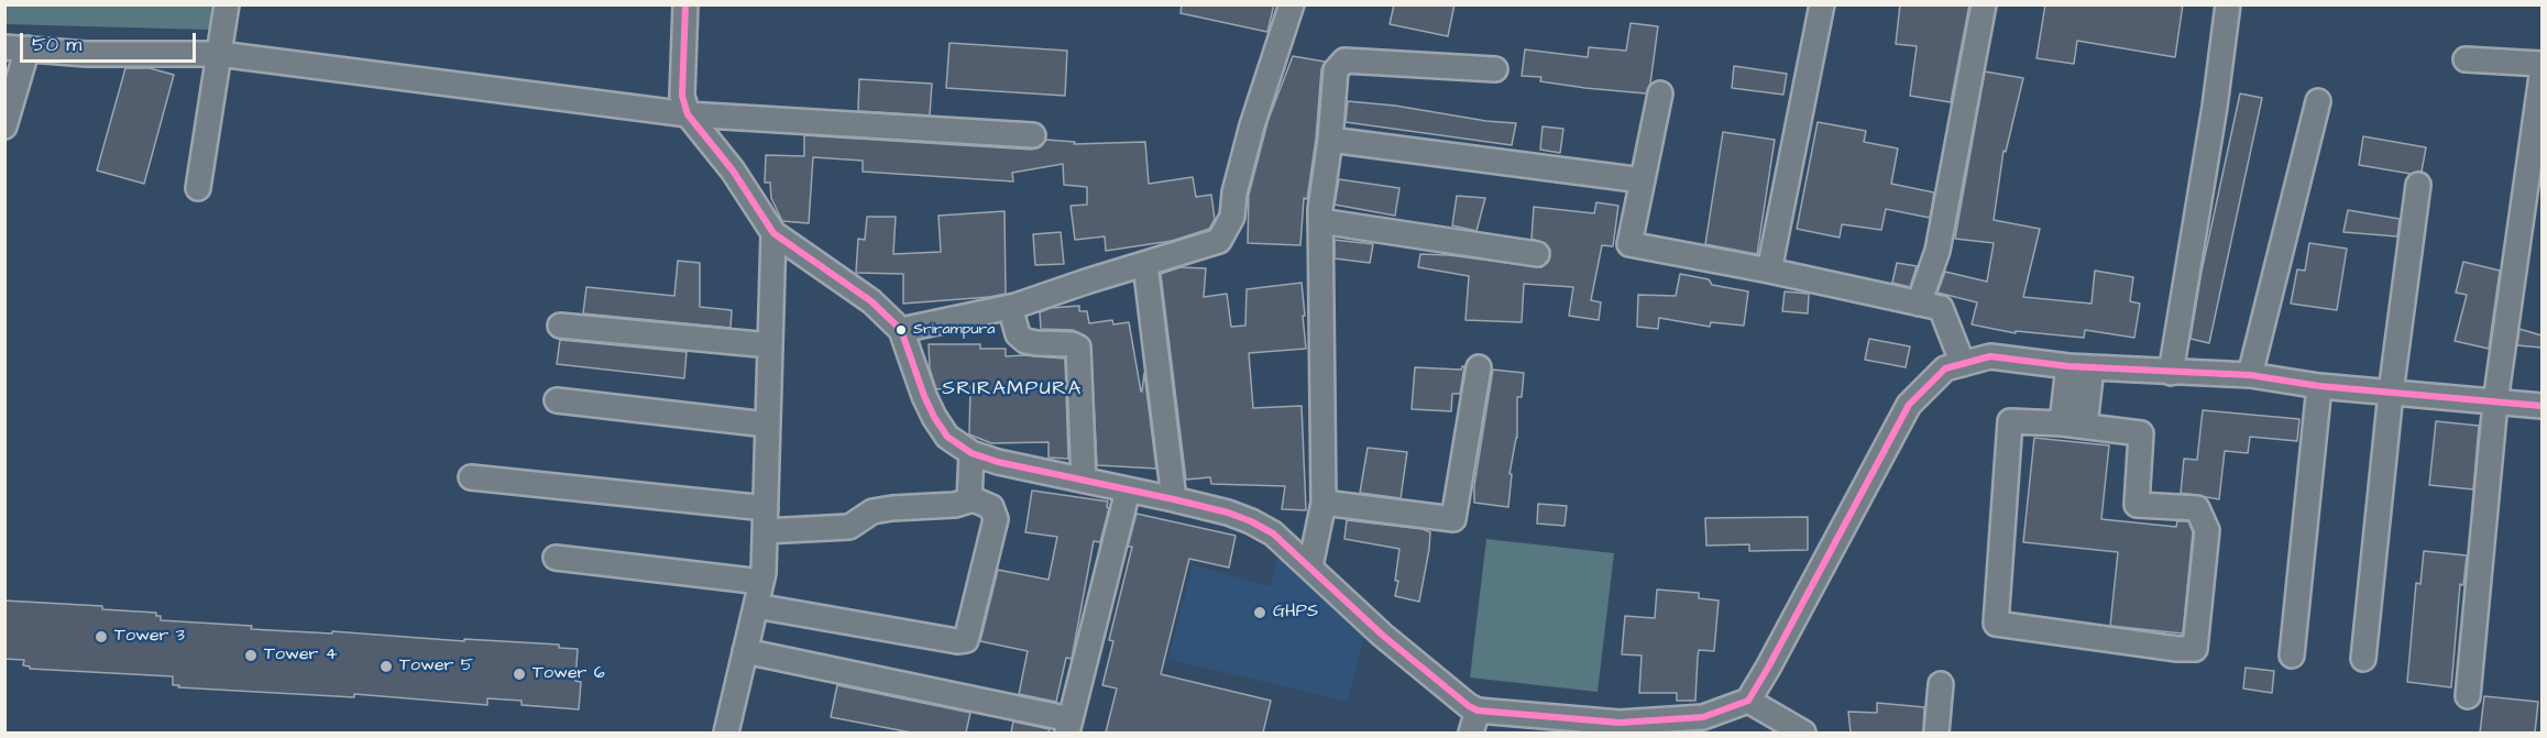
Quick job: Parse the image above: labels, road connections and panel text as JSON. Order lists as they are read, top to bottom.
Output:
{
  "districts": ["SRIRAMPURA"],
  "places": [
    "Srirampura",
    "GHPS",
    "Tower 3",
    "Tower 4",
    "Tower 5",
    "Tower 6"
  ],
  "scale_bar": "50 m"
}
